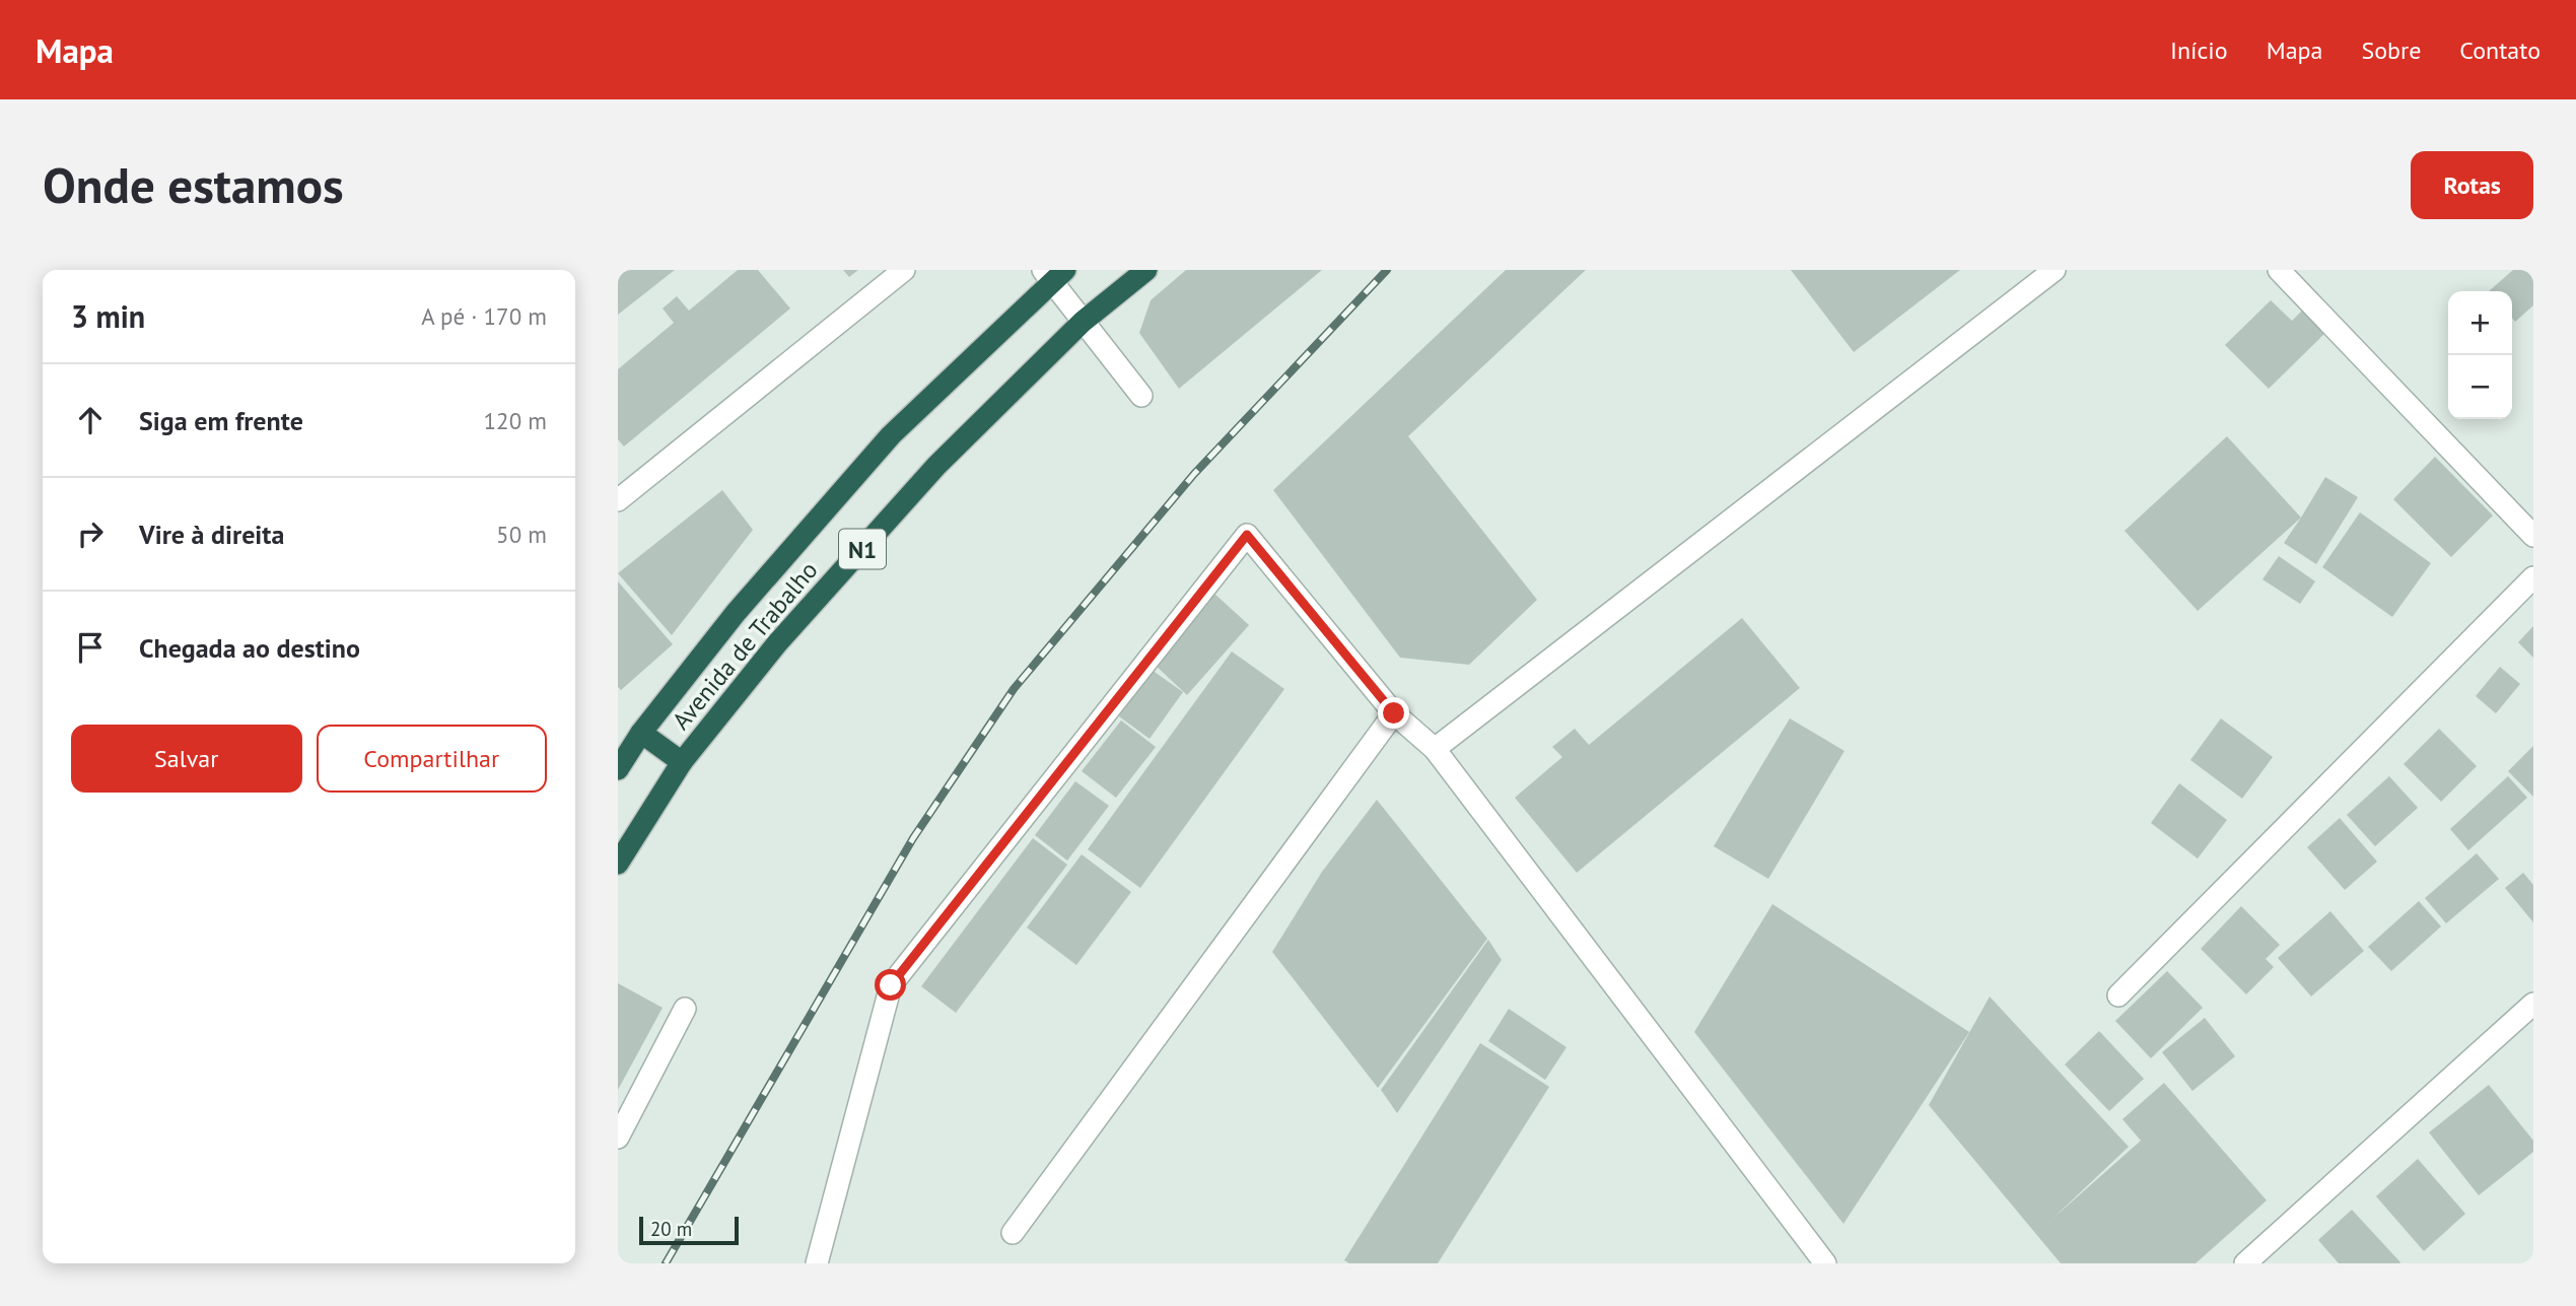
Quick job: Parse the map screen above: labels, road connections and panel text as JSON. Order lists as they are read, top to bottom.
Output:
{
  "streets": {
    "highway": ["N1", "Avenida de Trabalho"]
  },
  "scale_bar": "20 m",
  "page": {
    "header": "Mapa",
    "nav": [
      "Início",
      "Mapa",
      "Sobre",
      "Contato"
    ],
    "buttons": [
      "Rotas",
      ["Salvar", "Compartilhar"]
    ],
    "title": "Onde estamos",
    "heading": ["3 min", "A pé · 170 m"],
    "map_buttons": ["+", "−"],
    "list": [
      ["Siga em frente", "120 m"],
      ["Vire à direita", "50 m"],
      "Chegada ao destino"
    ],
    "scale": "20 m"
  }
}
